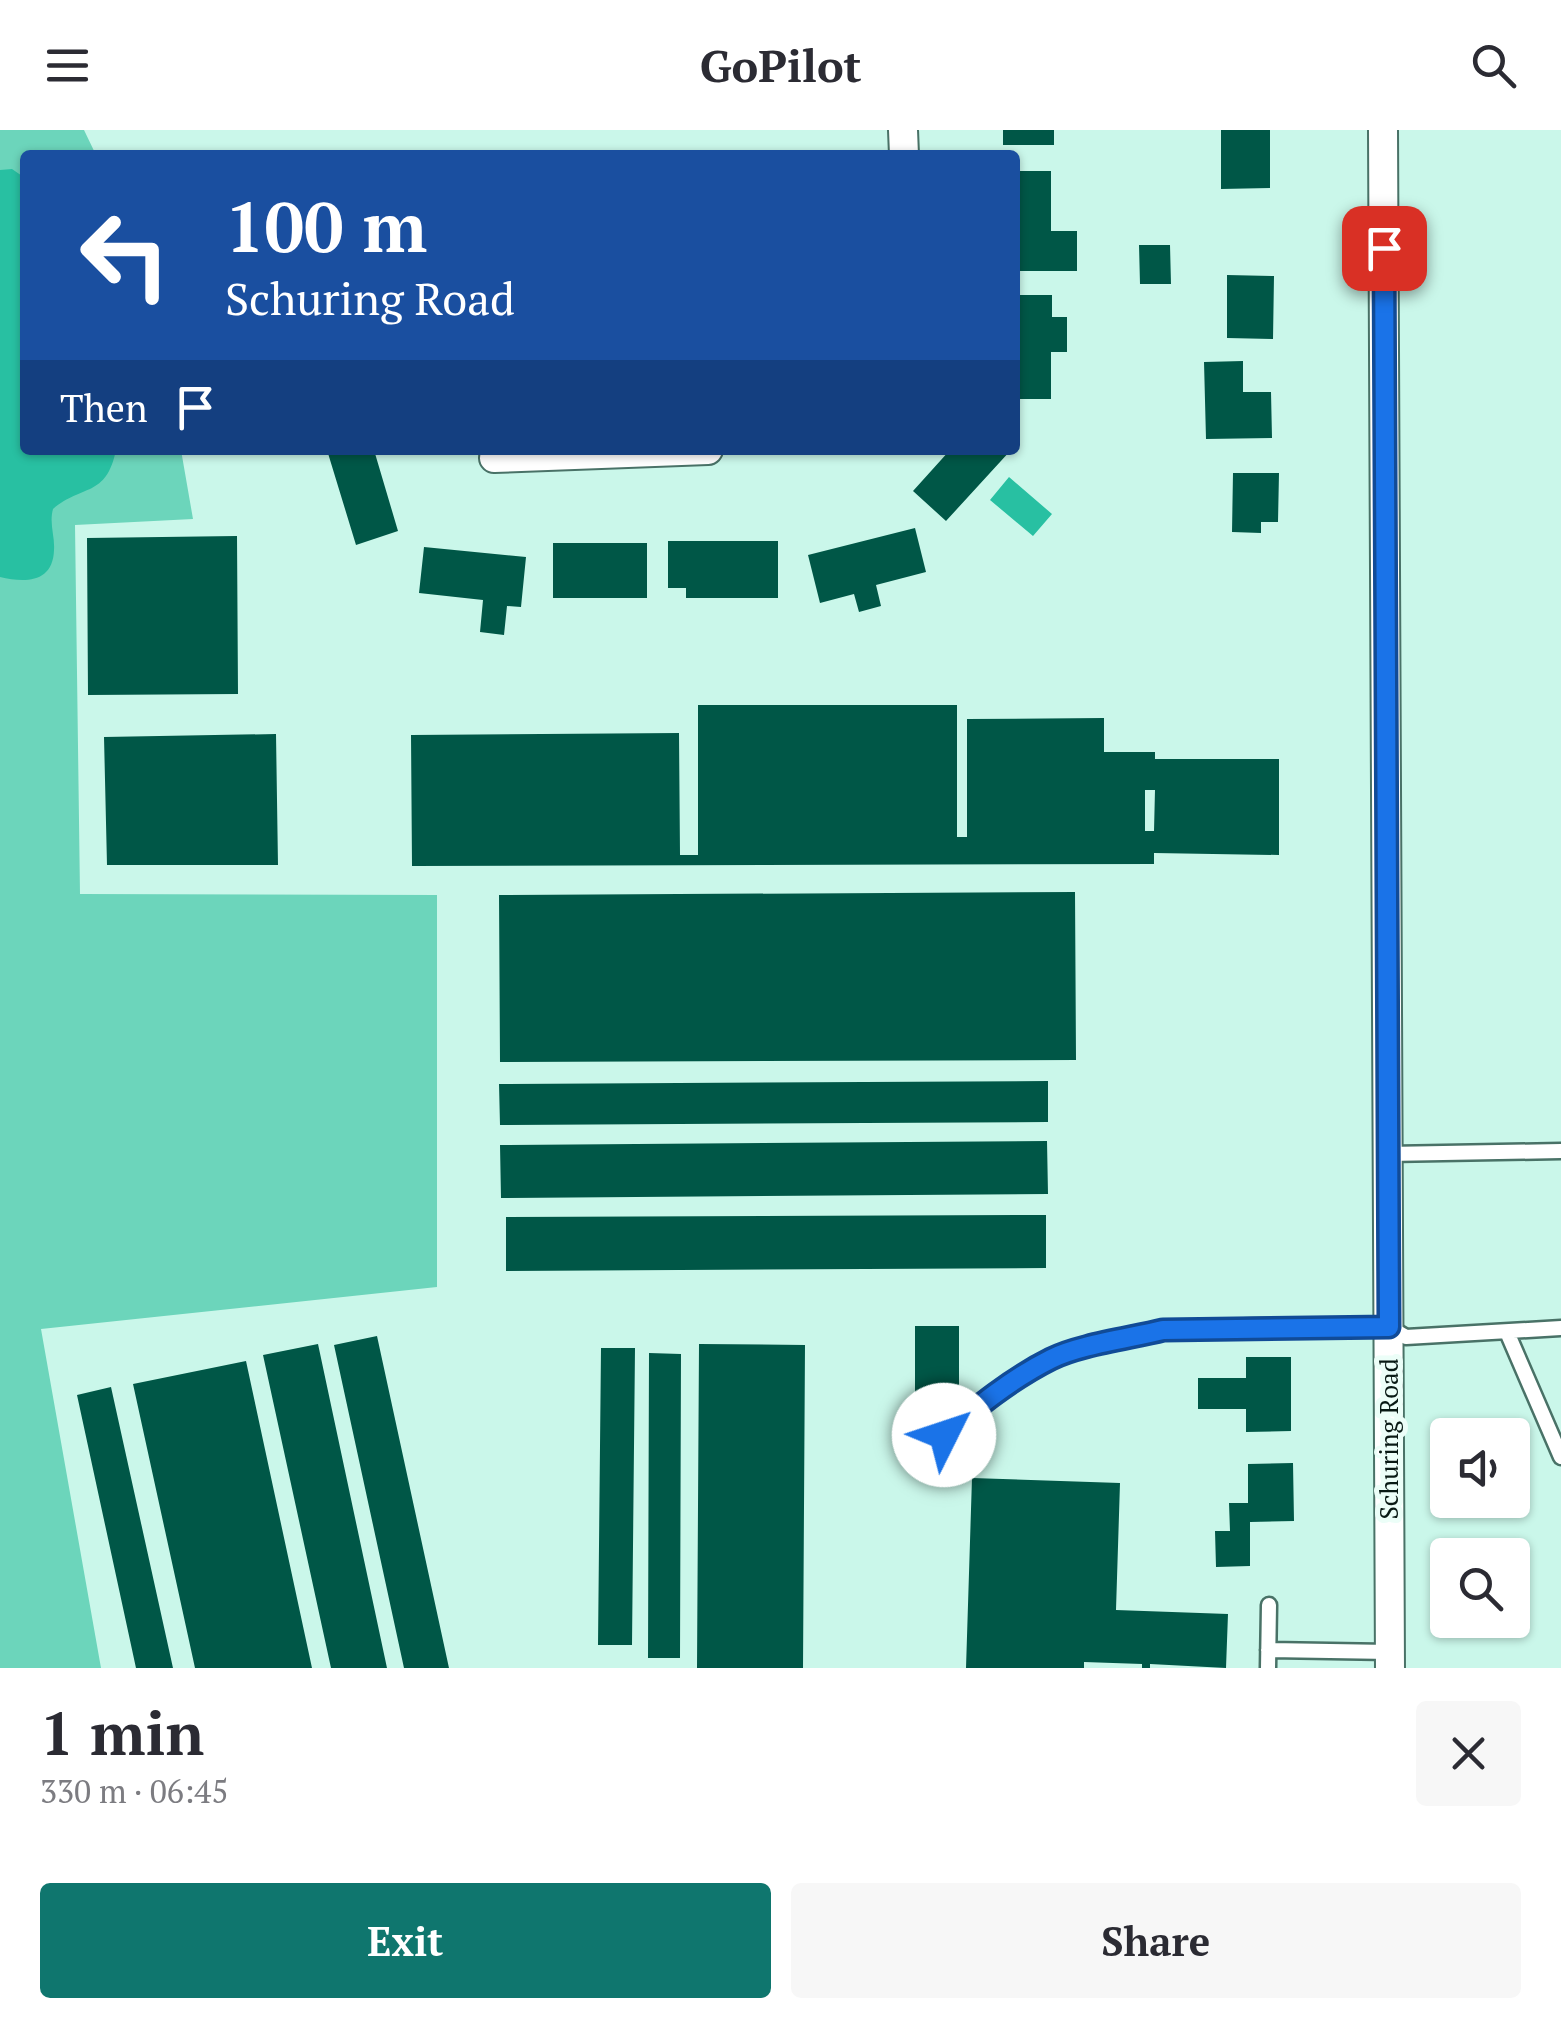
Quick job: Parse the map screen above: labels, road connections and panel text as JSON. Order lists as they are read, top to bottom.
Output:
{
  "streets": {
    "street": ["Schuring Road"]
  },
  "page": {
    "header": "GoPilot",
    "turn": ["100 m", "Schuring Road"],
    "then": "Then",
    "heading": ["1 min", "330 m · 06:45"],
    "buttons": ["Exit", "Share"]
  }
}
